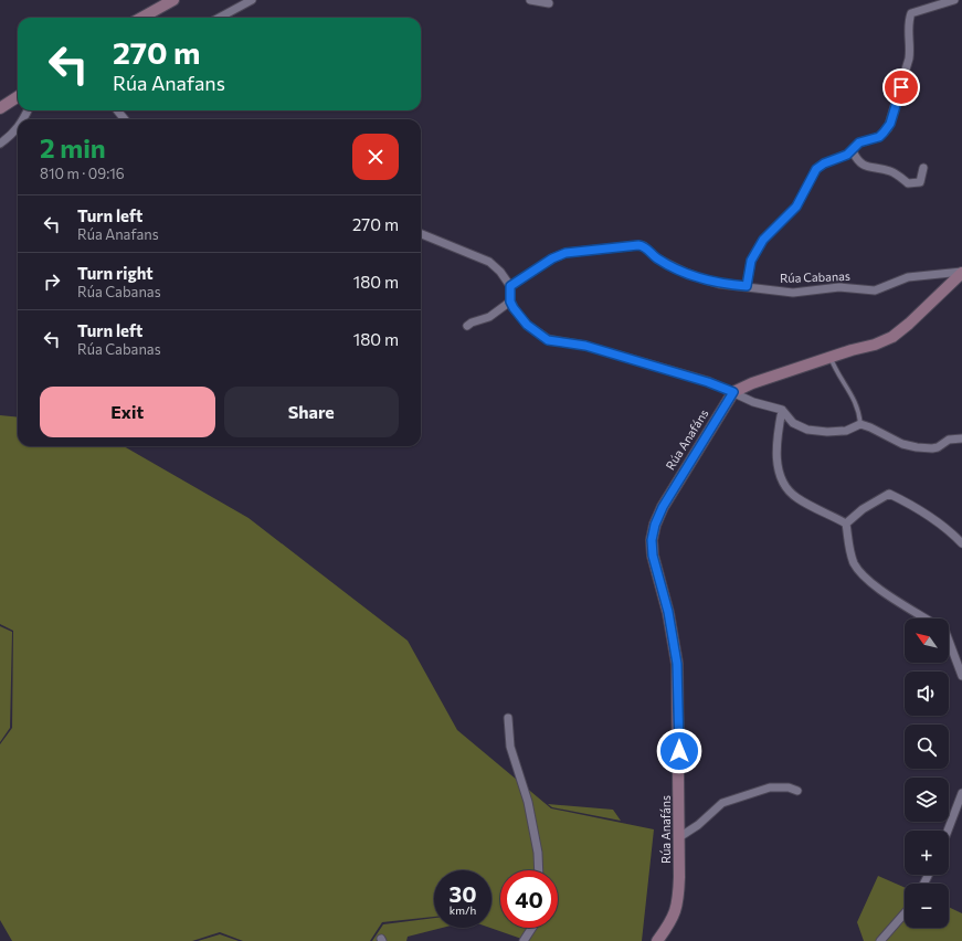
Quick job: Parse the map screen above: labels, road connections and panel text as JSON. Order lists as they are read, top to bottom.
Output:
{
  "streets": {
    "street": ["Rúa Cabanas", "Rúa Anafáns"]
  },
  "north": "top left",
  "page": {
    "turn": ["270 m", "Rúa Anafans"],
    "heading": ["2 min", "810 m · 09:16"],
    "list": [
      {
        "name": "Turn left",
        "note": "Rúa Anafans",
        "value": "270 m"
      },
      {
        "name": "Turn right",
        "note": "Rúa Cabanas",
        "value": "180 m"
      },
      {
        "name": "Turn left",
        "note": "Rúa Cabanas",
        "value": "180 m"
      }
    ],
    "buttons": ["Exit", "Share"],
    "map_buttons": ["+", "−"],
    "speed": "30 km/h",
    "limit": "40"
  }
}
